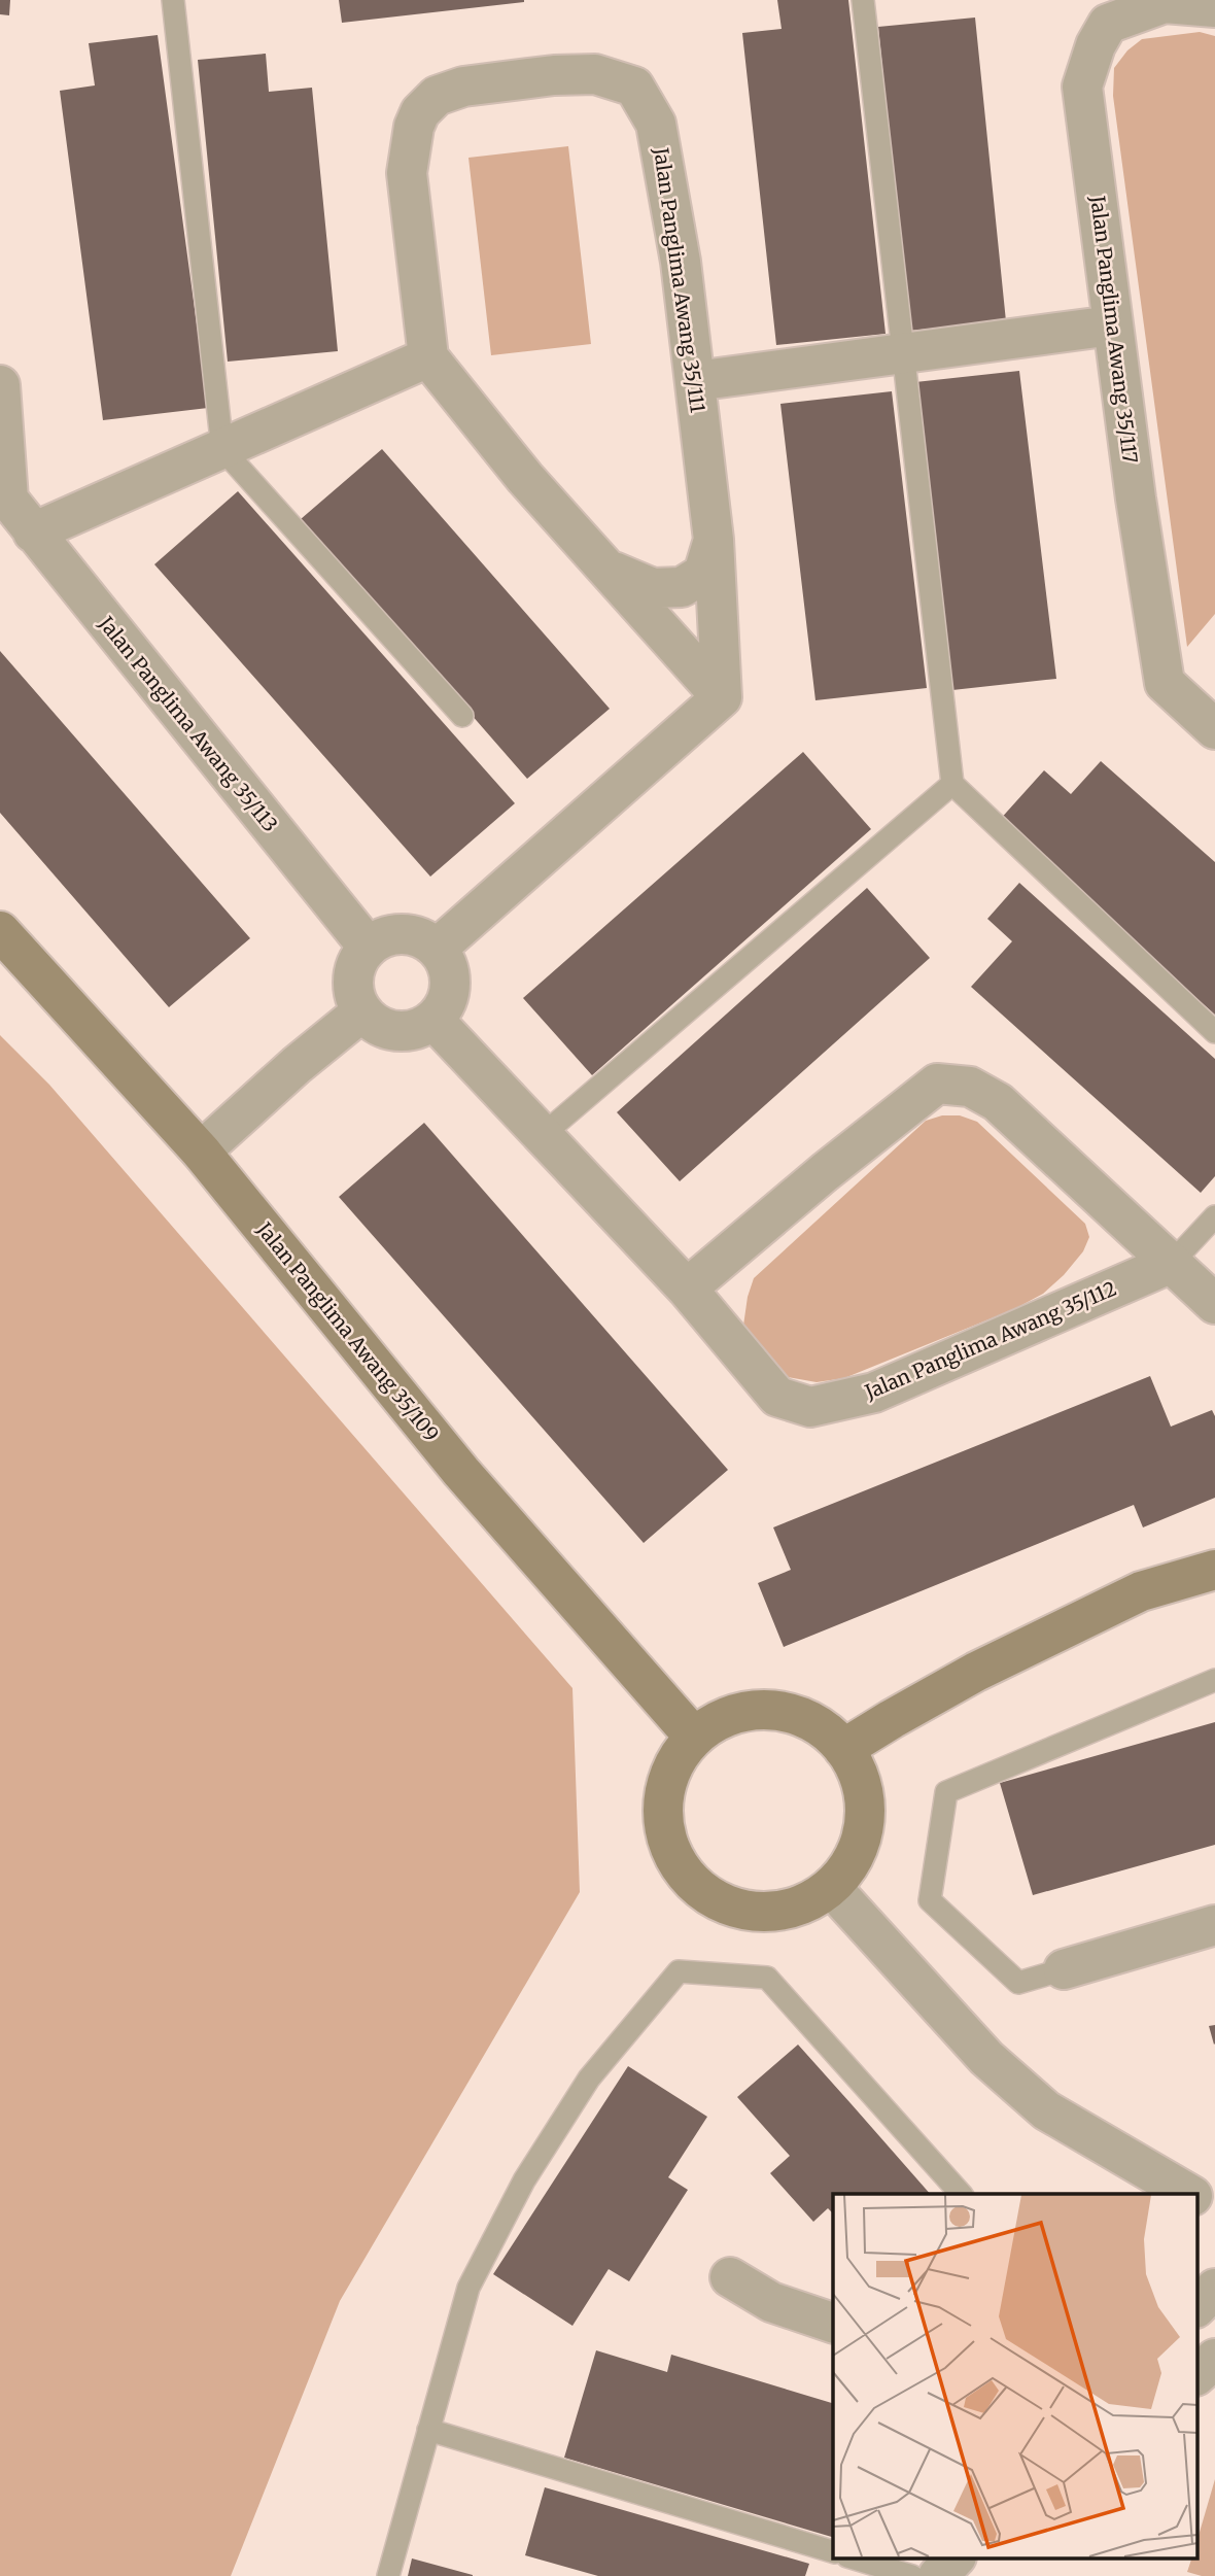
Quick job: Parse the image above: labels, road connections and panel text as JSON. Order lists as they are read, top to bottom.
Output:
{
  "streets": {
    "street": [
      "Jalan Panglima Awang 35/111",
      "Jalan Panglima Awang 35/117",
      "Jalan Panglima Awang 35/113",
      "Jalan Panglima Awang 35/109",
      "Jalan Panglima Awang 35/112"
    ]
  },
  "crossings": [
    ["Jalan Panglima Awang 35/113", "Jalan Panglima Awang 35/112"]
  ]
}
